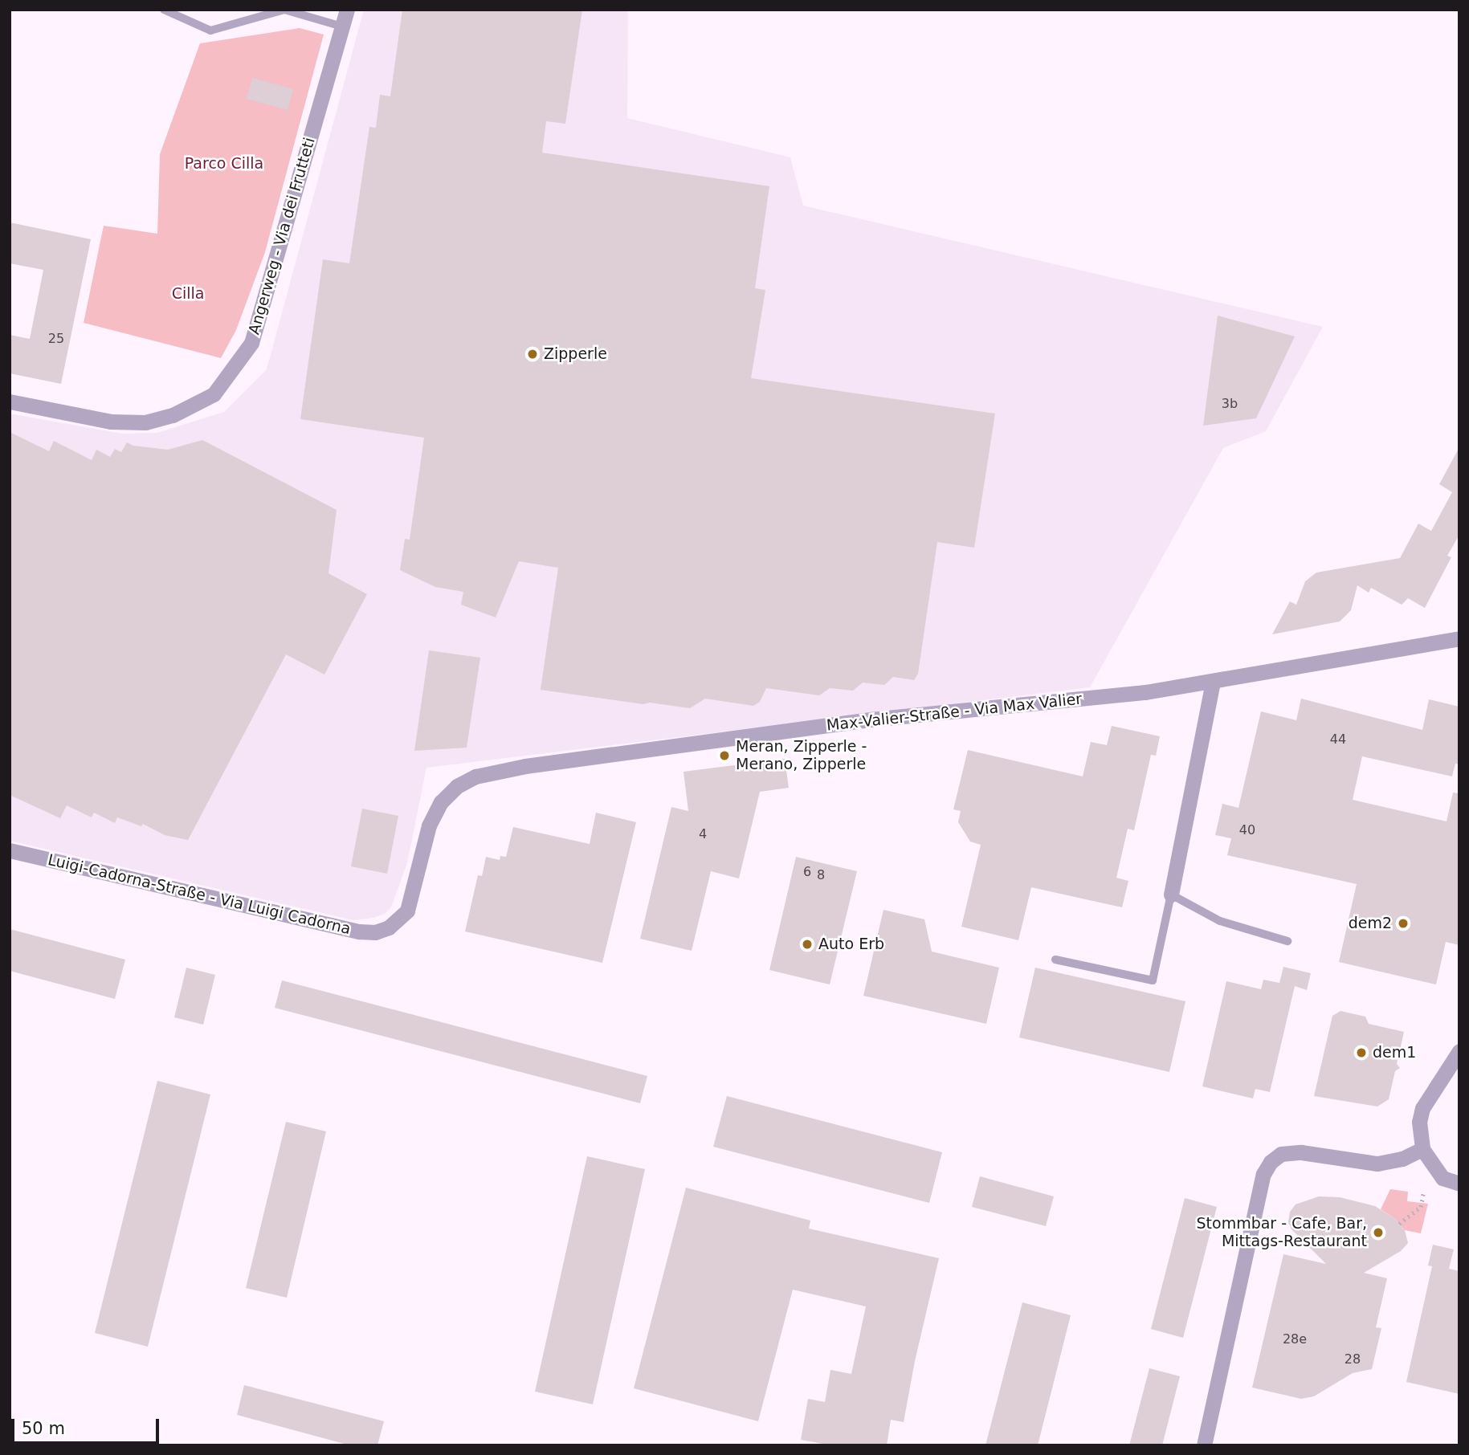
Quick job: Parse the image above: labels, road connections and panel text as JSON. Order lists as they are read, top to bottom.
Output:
{
  "streets": {
    "street": ["Angerweg - Via dei Frutteti", "Max-Valier-Straße - Via Max Valier", "Luigi-Cadorna-Straße - Via Luigi Cadorna"]
  },
  "crossings": [
    ["Max-Valier-Straße - Via Max Valier", "Luigi-Cadorna-Straße - Via Luigi Cadorna"]
  ],
  "parks": ["Parco Cilla", "Cilla"],
  "places": [
    "Zipperle",
    "Meran, Zipperle - Merano, Zipperle",
    "dem2",
    "Auto Erb",
    "dem1",
    "Stommbar - Cafe, Bar, Mittags-Restaurant"
  ],
  "house_numbers": [
    "25",
    "3b",
    "44",
    "40",
    "4",
    "6",
    "8",
    "28e",
    "28"
  ],
  "scale_bar": "50 m"
}
